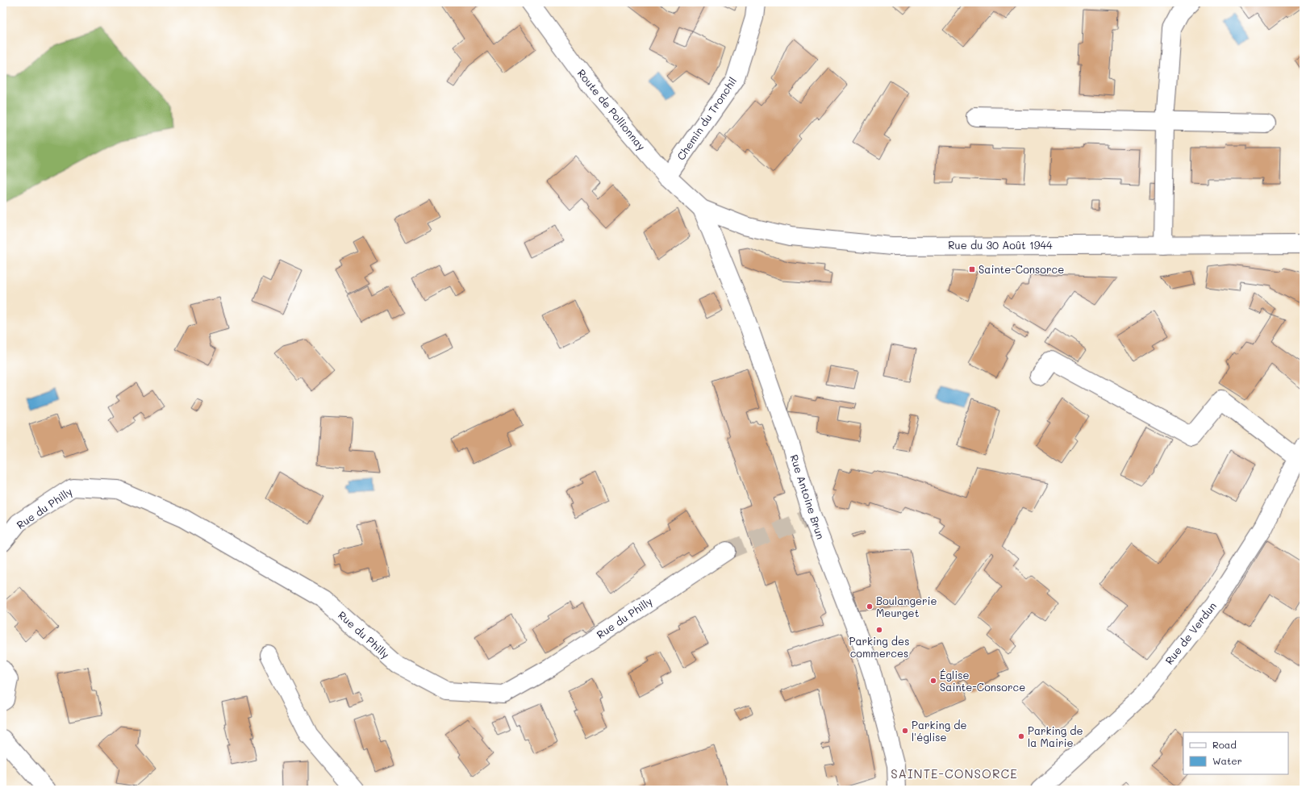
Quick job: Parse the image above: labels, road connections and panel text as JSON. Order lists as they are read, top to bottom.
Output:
{
  "streets": {
    "street": [
      "Route de Pollionnay",
      "Chemin du Tronchil",
      "Rue du 30 Août 1944",
      "Rue Antoine Brun",
      "Rue du Philly",
      "Rue de Verdun"
    ]
  },
  "crossings": [
    ["Route de Pollionnay", "Chemin du Tronchil"],
    ["Route de Pollionnay", "Rue du 30 Août 1944"],
    ["Route de Pollionnay", "Rue Antoine Brun"],
    ["Rue du 30 Août 1944", "Rue Antoine Brun"]
  ],
  "districts": ["SAINTE-CONSORCE"],
  "places": {
    "transit": ["Sainte-Consorce"],
    "other": [
      "Boulangerie Meurget",
      "Parking des commerces",
      "Église Sainte-Consorce",
      "Parking de l'église",
      "Parking de la Mairie"
    ]
  },
  "legend": ["Road", "Water"]
}
